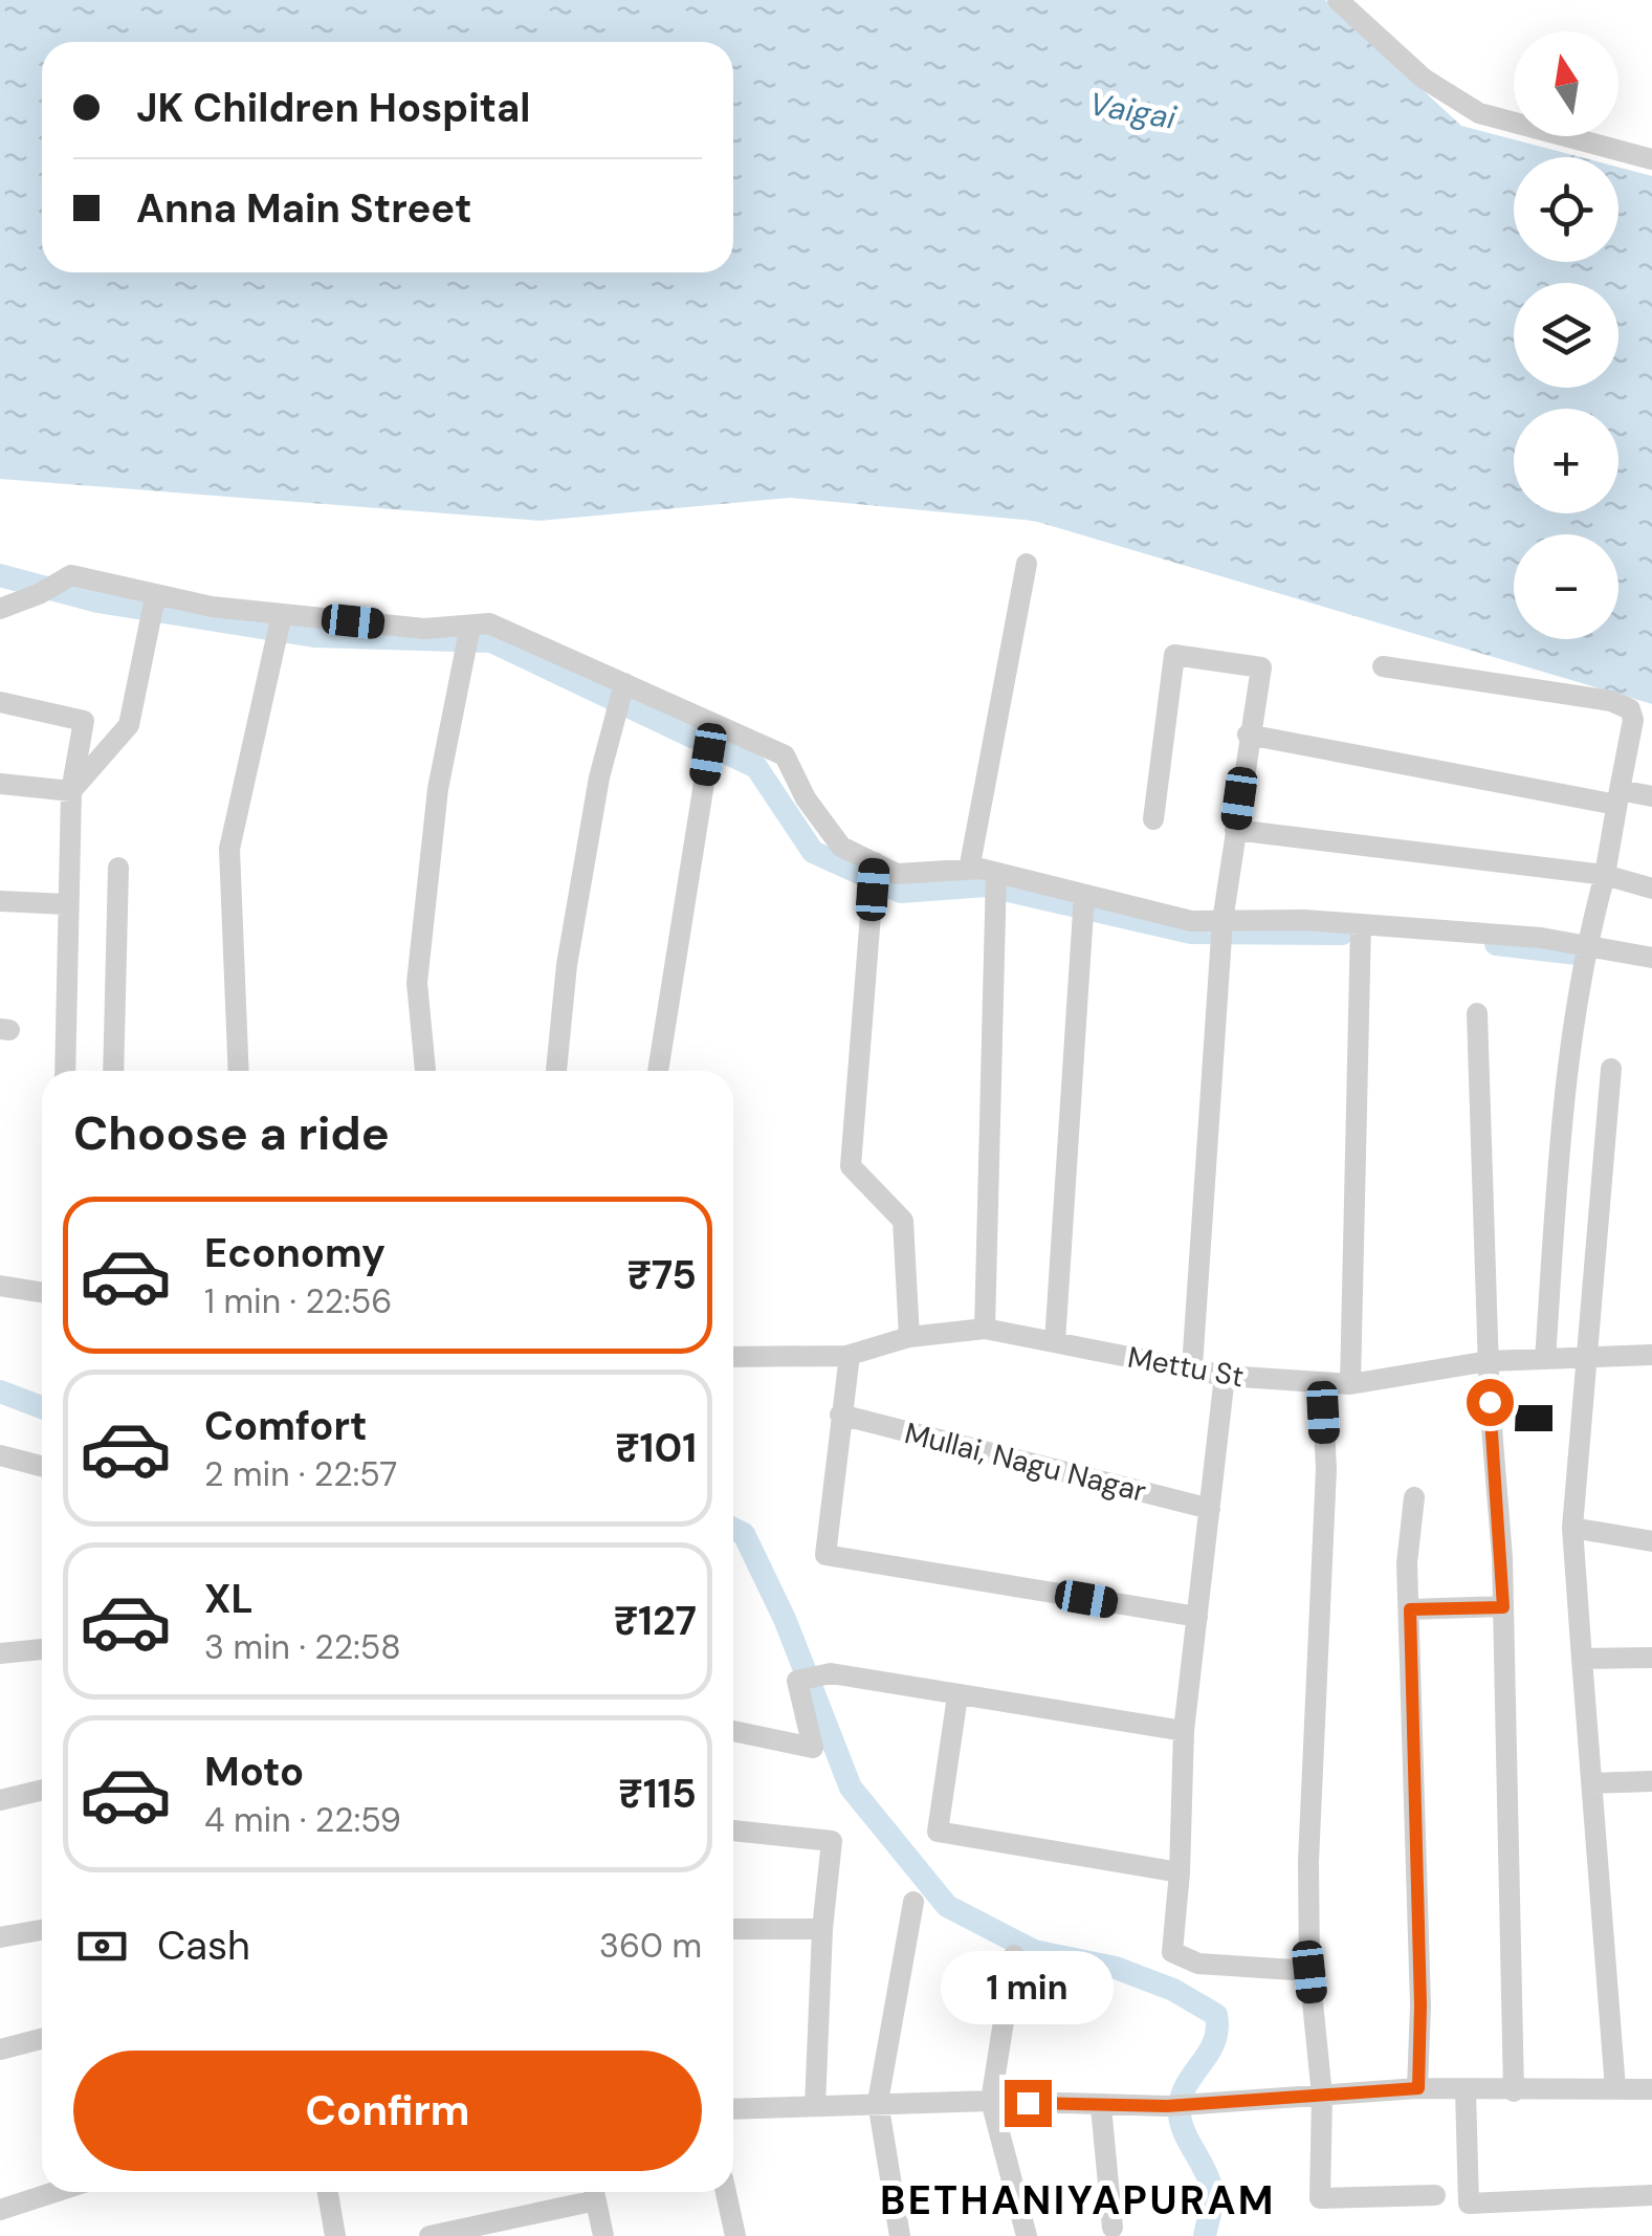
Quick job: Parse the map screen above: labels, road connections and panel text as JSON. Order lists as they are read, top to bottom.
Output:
{
  "streets": {
    "street": ["Mettu St", "Mullai, Nagu Nagar"]
  },
  "districts": ["BETHANIYAPURAM"],
  "water": ["Vaigai"],
  "north": "top",
  "page": {
    "map_buttons": ["+", "−"],
    "banner": ["JK Children Hospital", "Anna Main Street"],
    "heading": "Choose a ride",
    "list": [
      {
        "name": "Economy",
        "note": "1 min · 22:56",
        "value": "₹75"
      },
      {
        "name": "Comfort",
        "note": "2 min · 22:57",
        "value": "₹101"
      },
      {
        "name": "XL",
        "note": "3 min · 22:58",
        "value": "₹127"
      },
      {
        "name": "Moto",
        "note": "4 min · 22:59",
        "value": "₹115"
      }
    ],
    "pay": ["Cash", "360 m"],
    "bubble": "1 min",
    "buttons": "Confirm"
  }
}
